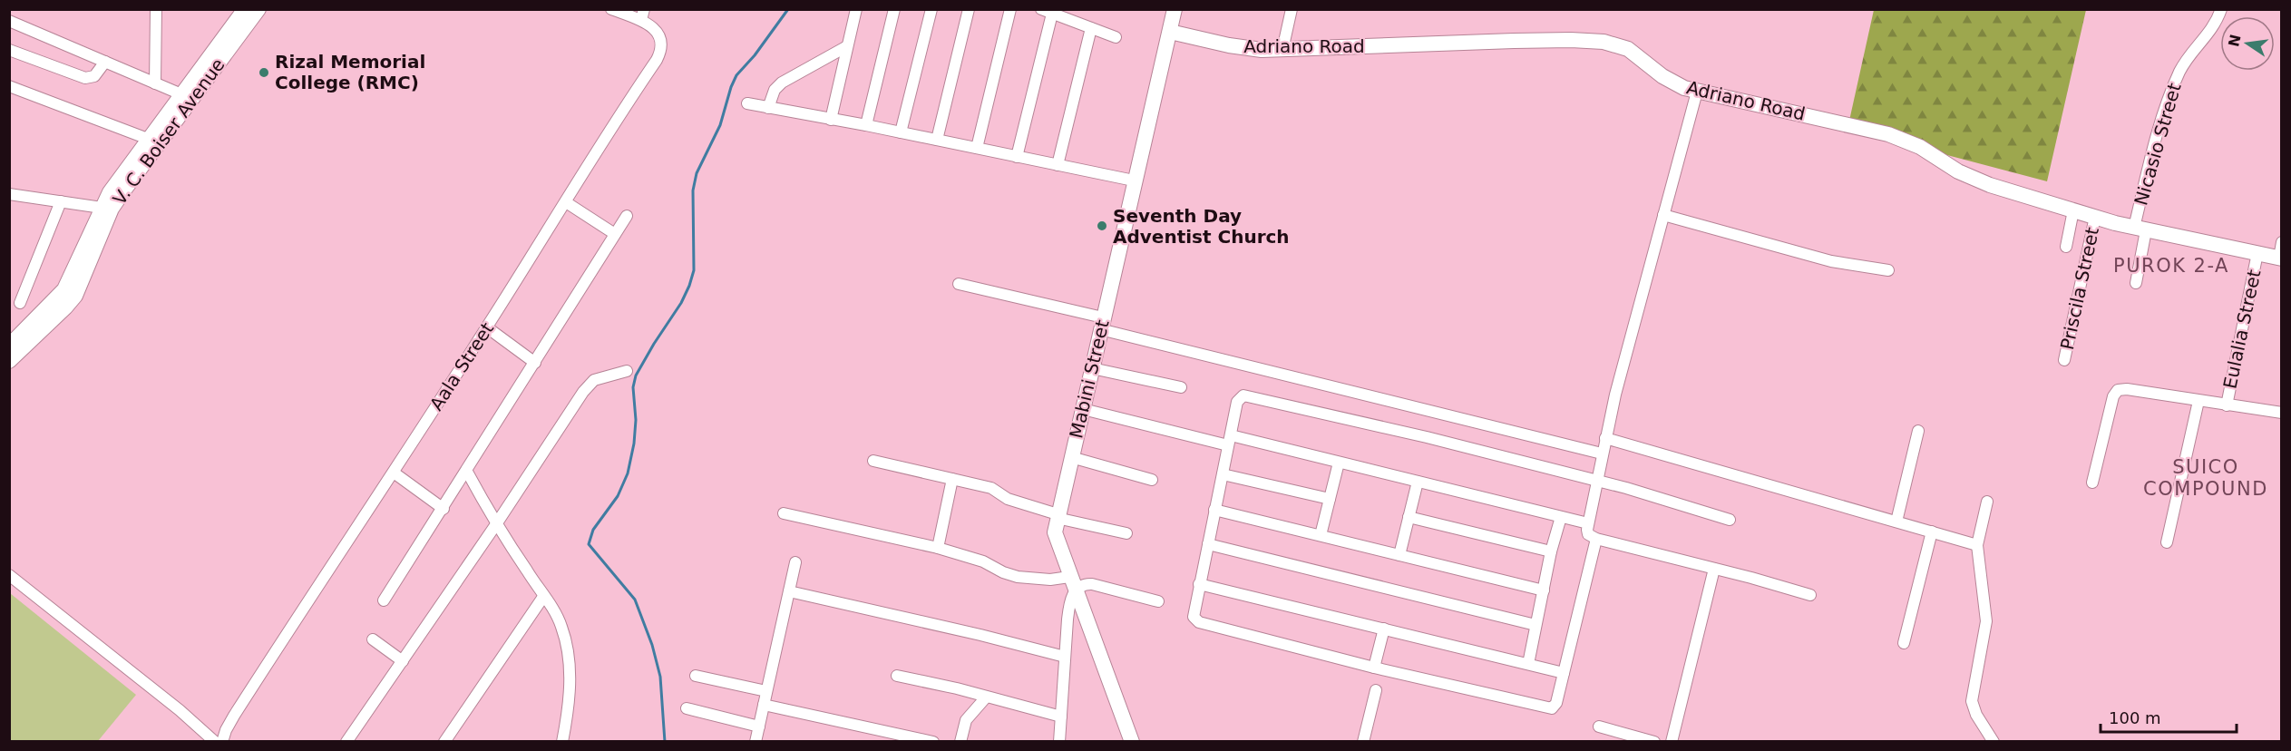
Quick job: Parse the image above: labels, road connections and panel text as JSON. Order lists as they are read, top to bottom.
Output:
{
  "streets": {
    "street": [
      "Adriano Road",
      "V. C. Boiser Avenue",
      "Nicasio Street",
      "Priscila Street",
      "Eulalia Street",
      "Aala Street",
      "Mabini Street"
    ]
  },
  "crossings": [
    ["Adriano Road", "Nicasio Street"],
    ["Adriano Road", "Priscila Street"],
    ["Adriano Road", "Eulalia Street"],
    ["Adriano Road", "Mabini Street"]
  ],
  "districts": ["PUROK 2-A", "SUICO COMPOUND"],
  "places": ["Rizal Memorial College (RMC)", "Seventh Day Adventist Church"],
  "scale_bar": "100 m",
  "north": "left"
}
